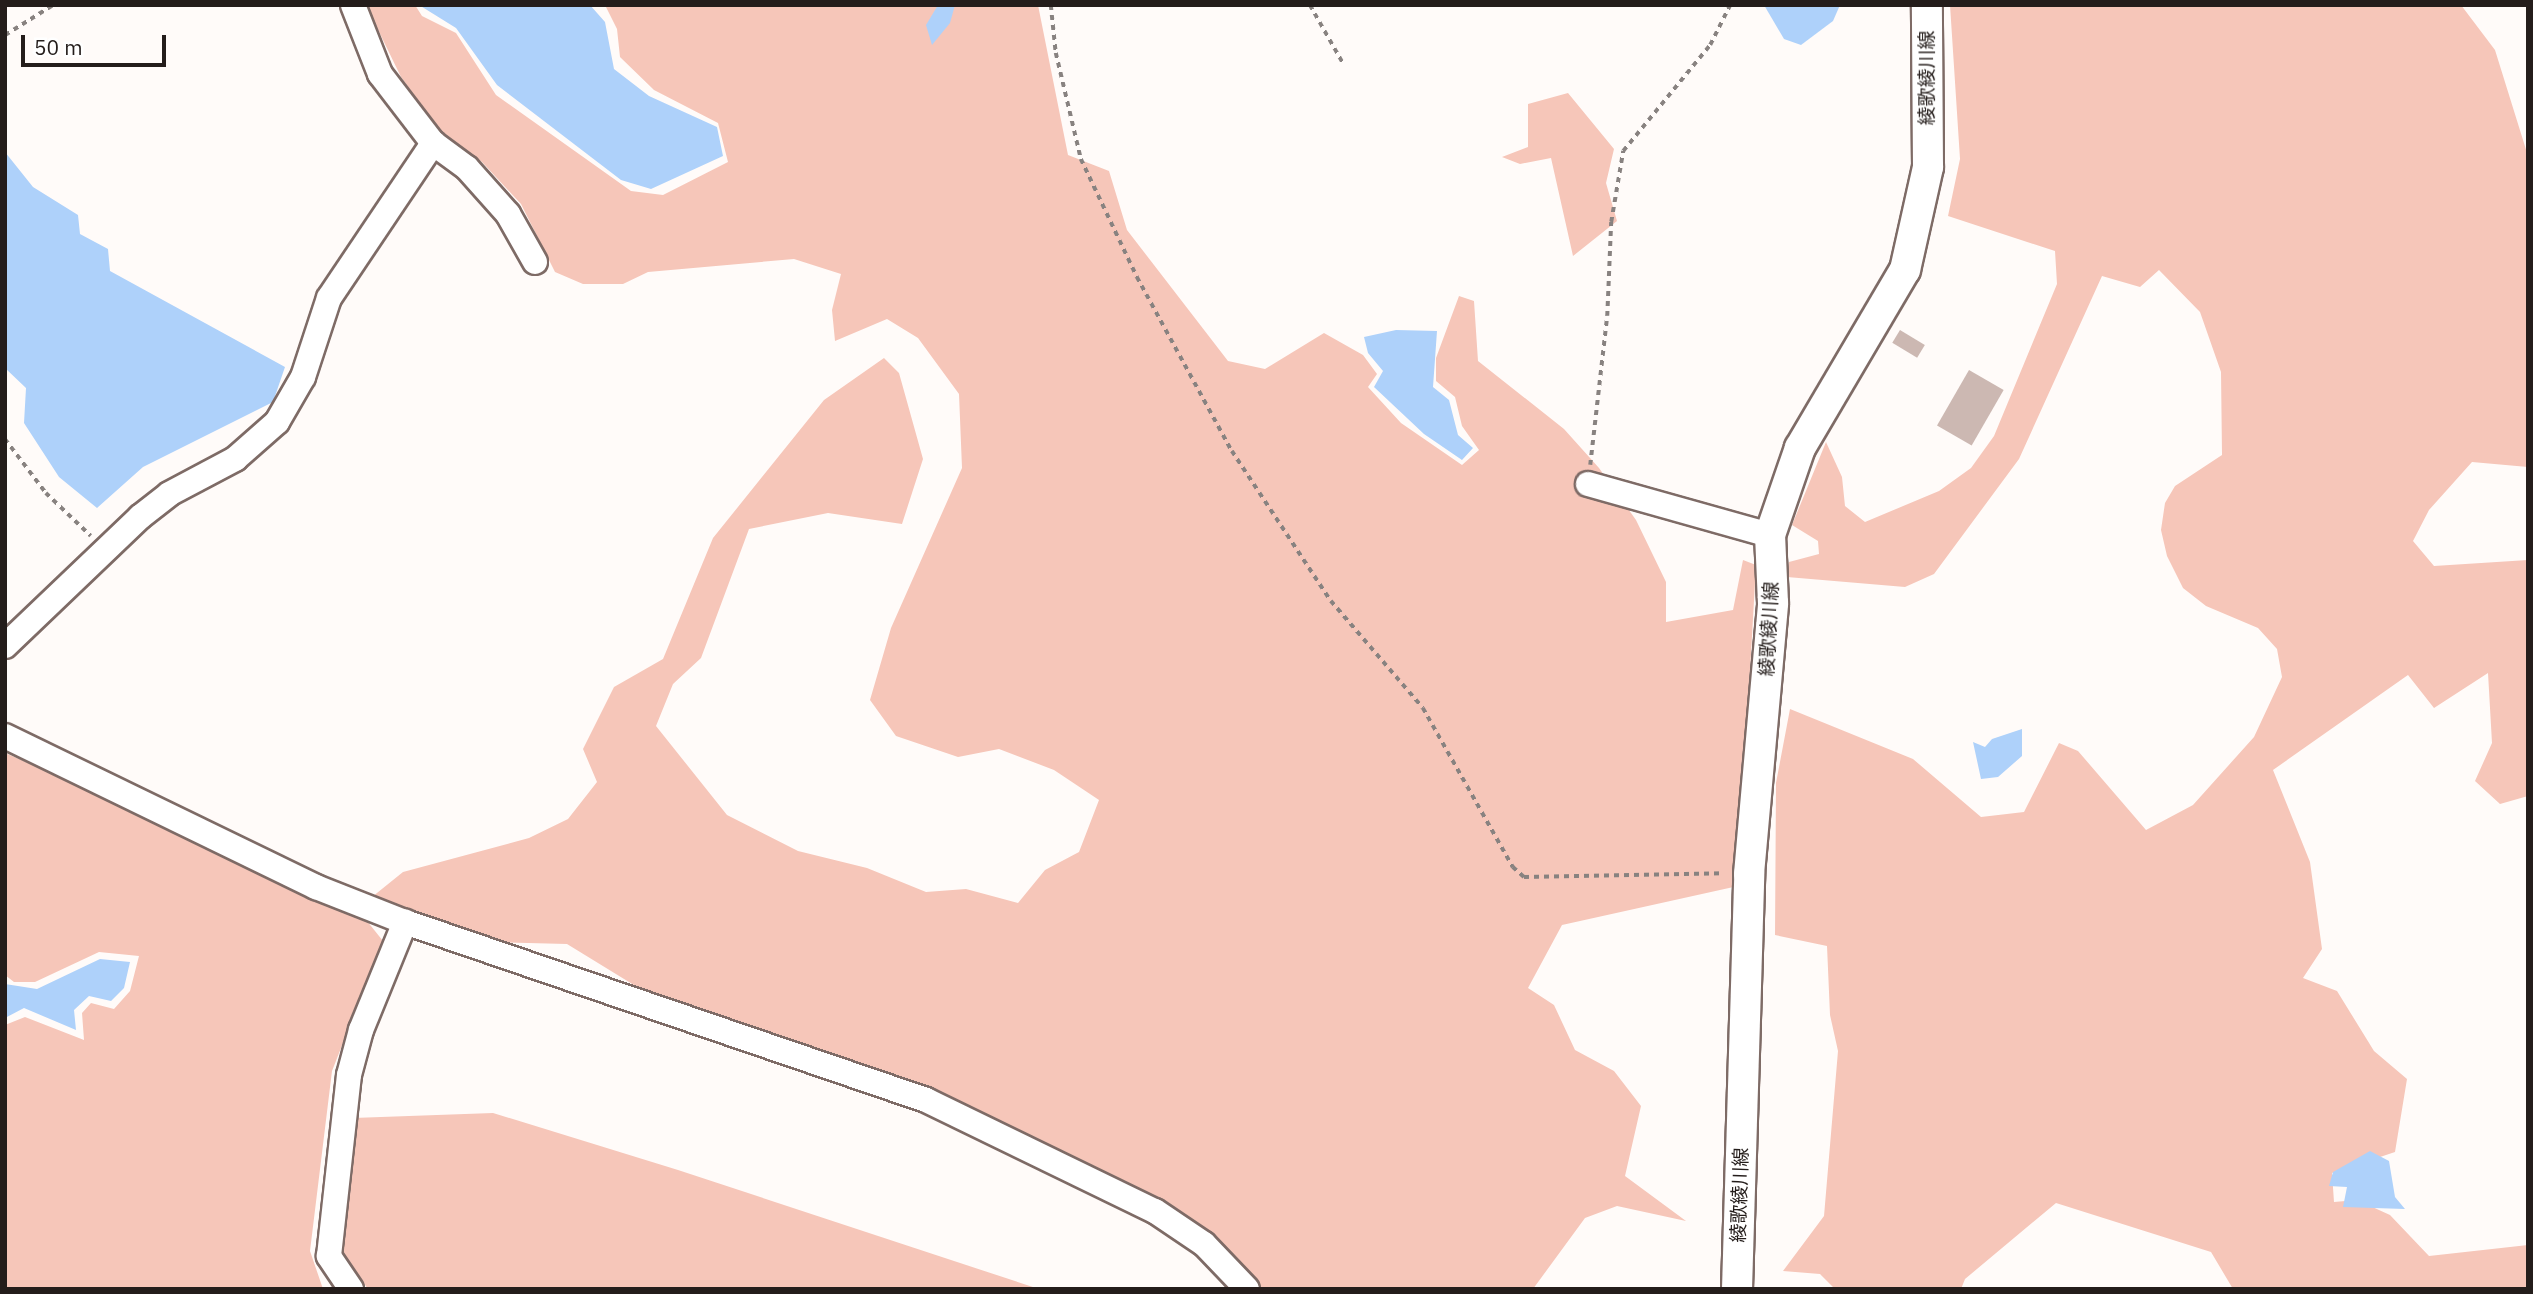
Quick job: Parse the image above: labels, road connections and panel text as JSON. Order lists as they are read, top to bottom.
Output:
{
  "streets": {
    "main road": ["綾歌綾川線"]
  },
  "scale_bar": "50 m"
}
